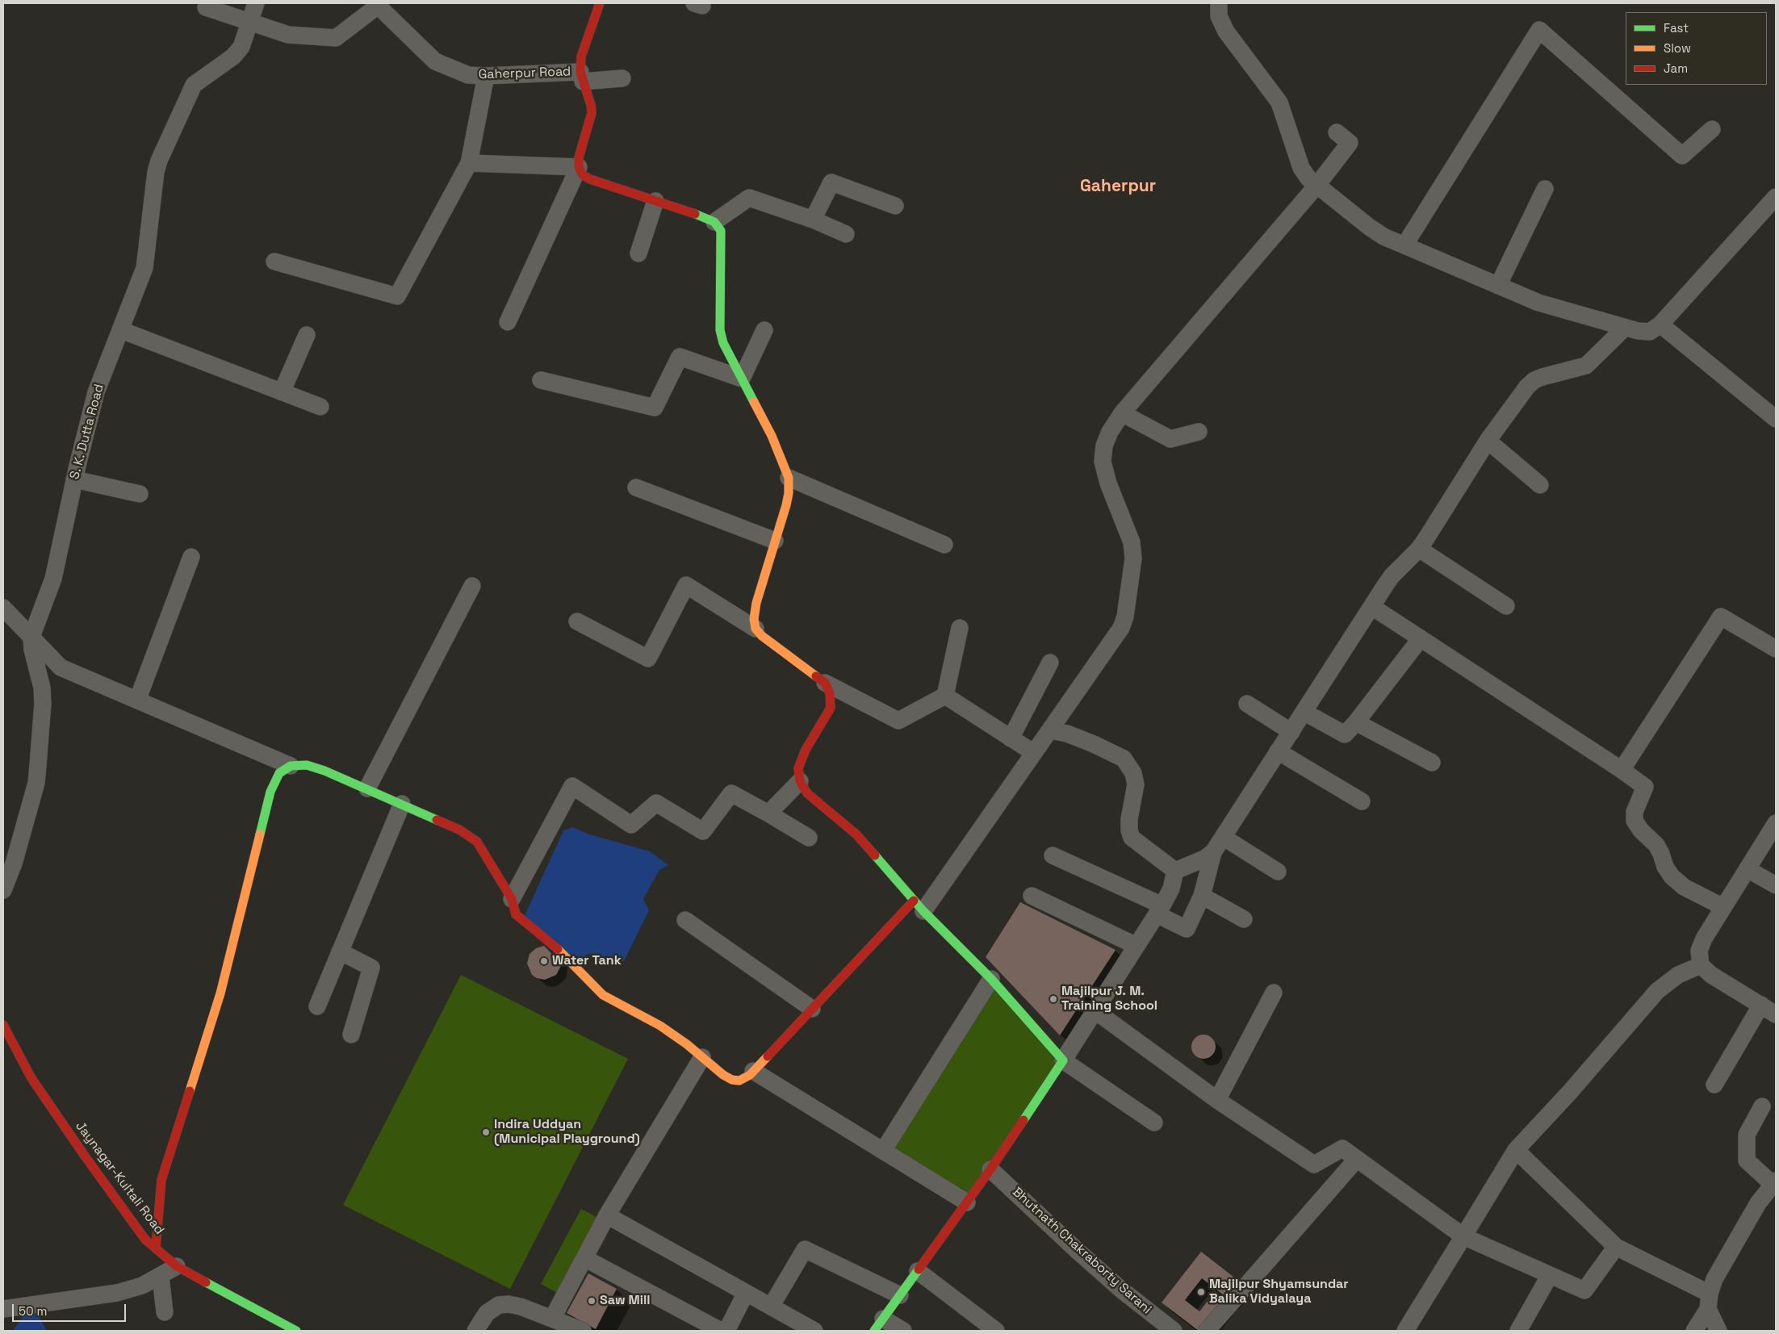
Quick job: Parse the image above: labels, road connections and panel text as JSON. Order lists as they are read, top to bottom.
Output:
{
  "streets": {
    "street": [
      "Gaherpur Road",
      "S. K. Dutta Road",
      "Jaynagar-Kultali Road",
      "Bhutnath Chakraborty Sarani"
    ]
  },
  "districts": ["Gaherpur"],
  "places": [
    "Water Tank",
    "Majilpur J. M. Training School",
    "Indira Uddyan (Municipal Playground)",
    "Majilpur Shyamsundar Balika Vidyalaya",
    "Saw Mill"
  ],
  "legend": ["Fast", "Slow", "Jam"],
  "scale_bar": "50 m"
}
